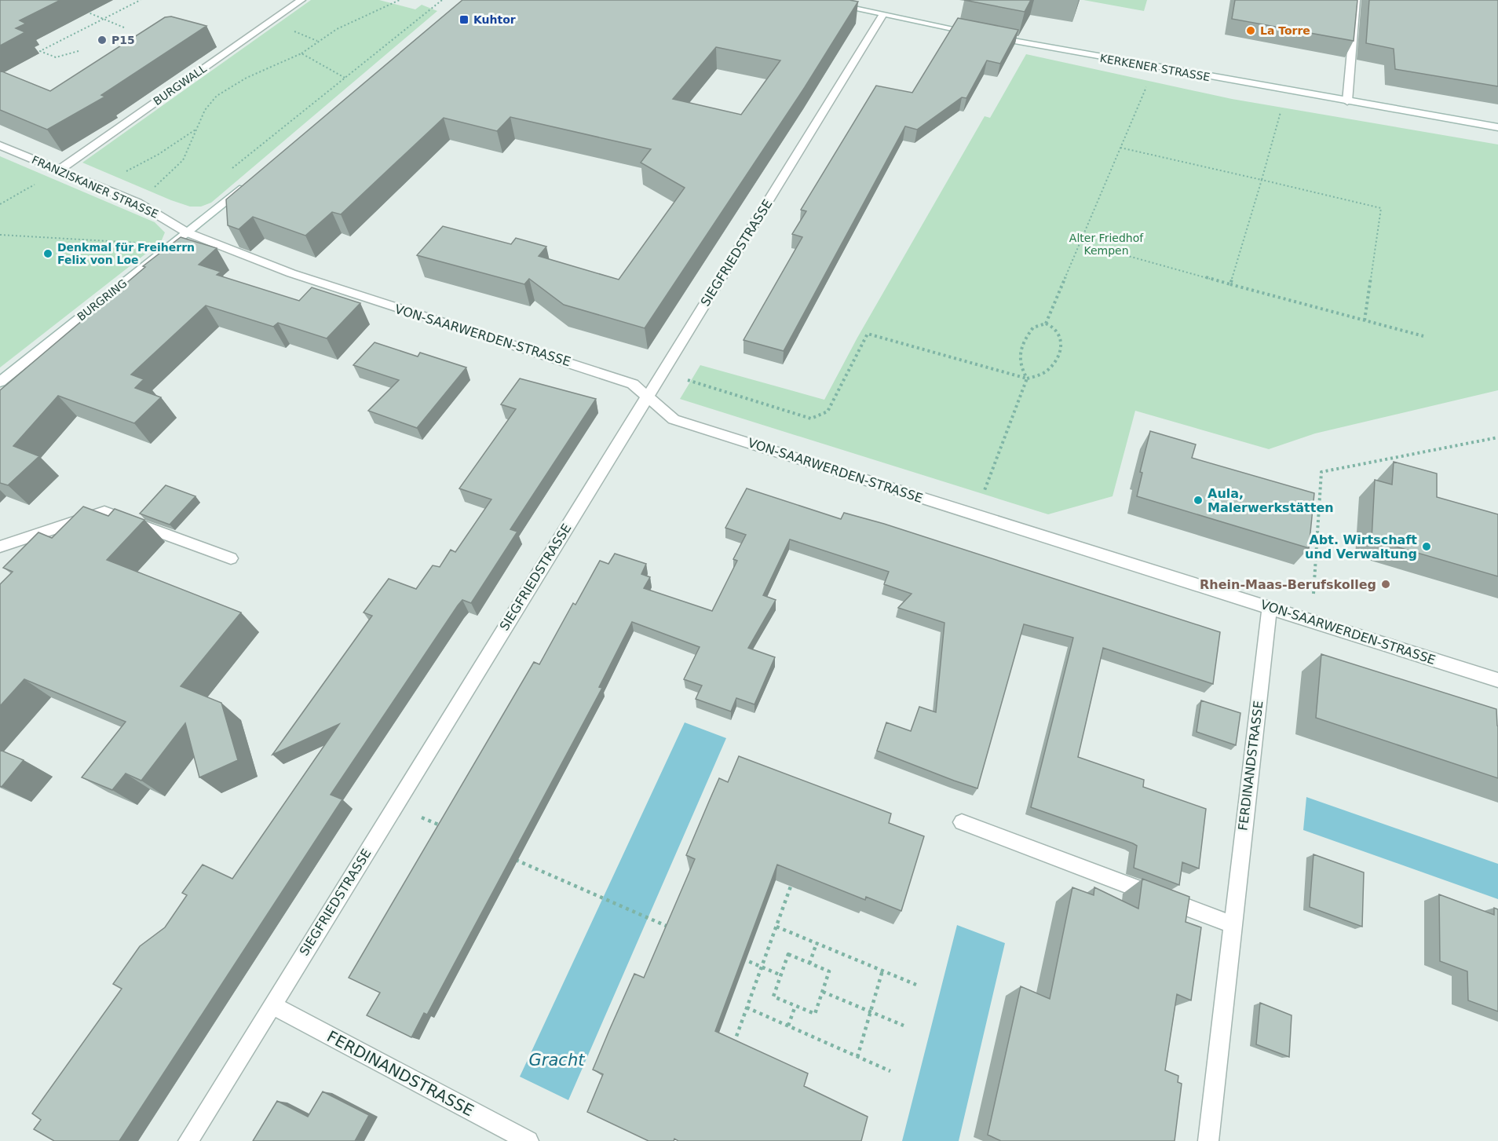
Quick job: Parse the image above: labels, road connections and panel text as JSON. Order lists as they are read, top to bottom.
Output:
{
  "streets": {
    "street": [
      "KERKENER STRASSE",
      "BURGWALL",
      "FRANZISKANER STRASSE",
      "SIEGFRIEDSTRASSE",
      "BURGRING",
      "VON-SAARWERDEN-STRASSE",
      "FERDINANDSTRASSE"
    ]
  },
  "crossings": [
    ["KERKENER STRASSE", "SIEGFRIEDSTRASSE"],
    ["BURGWALL", "FRANZISKANER STRASSE"],
    ["FRANZISKANER STRASSE", "BURGRING"],
    ["FRANZISKANER STRASSE", "VON-SAARWERDEN-STRASSE"],
    ["SIEGFRIEDSTRASSE", "VON-SAARWERDEN-STRASSE"],
    ["SIEGFRIEDSTRASSE", "FERDINANDSTRASSE"],
    ["BURGRING", "VON-SAARWERDEN-STRASSE"],
    ["VON-SAARWERDEN-STRASSE", "FERDINANDSTRASSE"]
  ],
  "water": ["Gracht"],
  "parks": ["Alter Friedhof Kempen"],
  "places": {
    "transit": ["Kuhtor"],
    "other": [
      "La Torre",
      "P15",
      "Denkmal für Freiherrn Felix von Loe",
      "Aula, Malerwerkstätten",
      "Abt. Wirtschaft und Verwaltung",
      "Rhein-Maas-Berufskolleg"
    ]
  }
}
